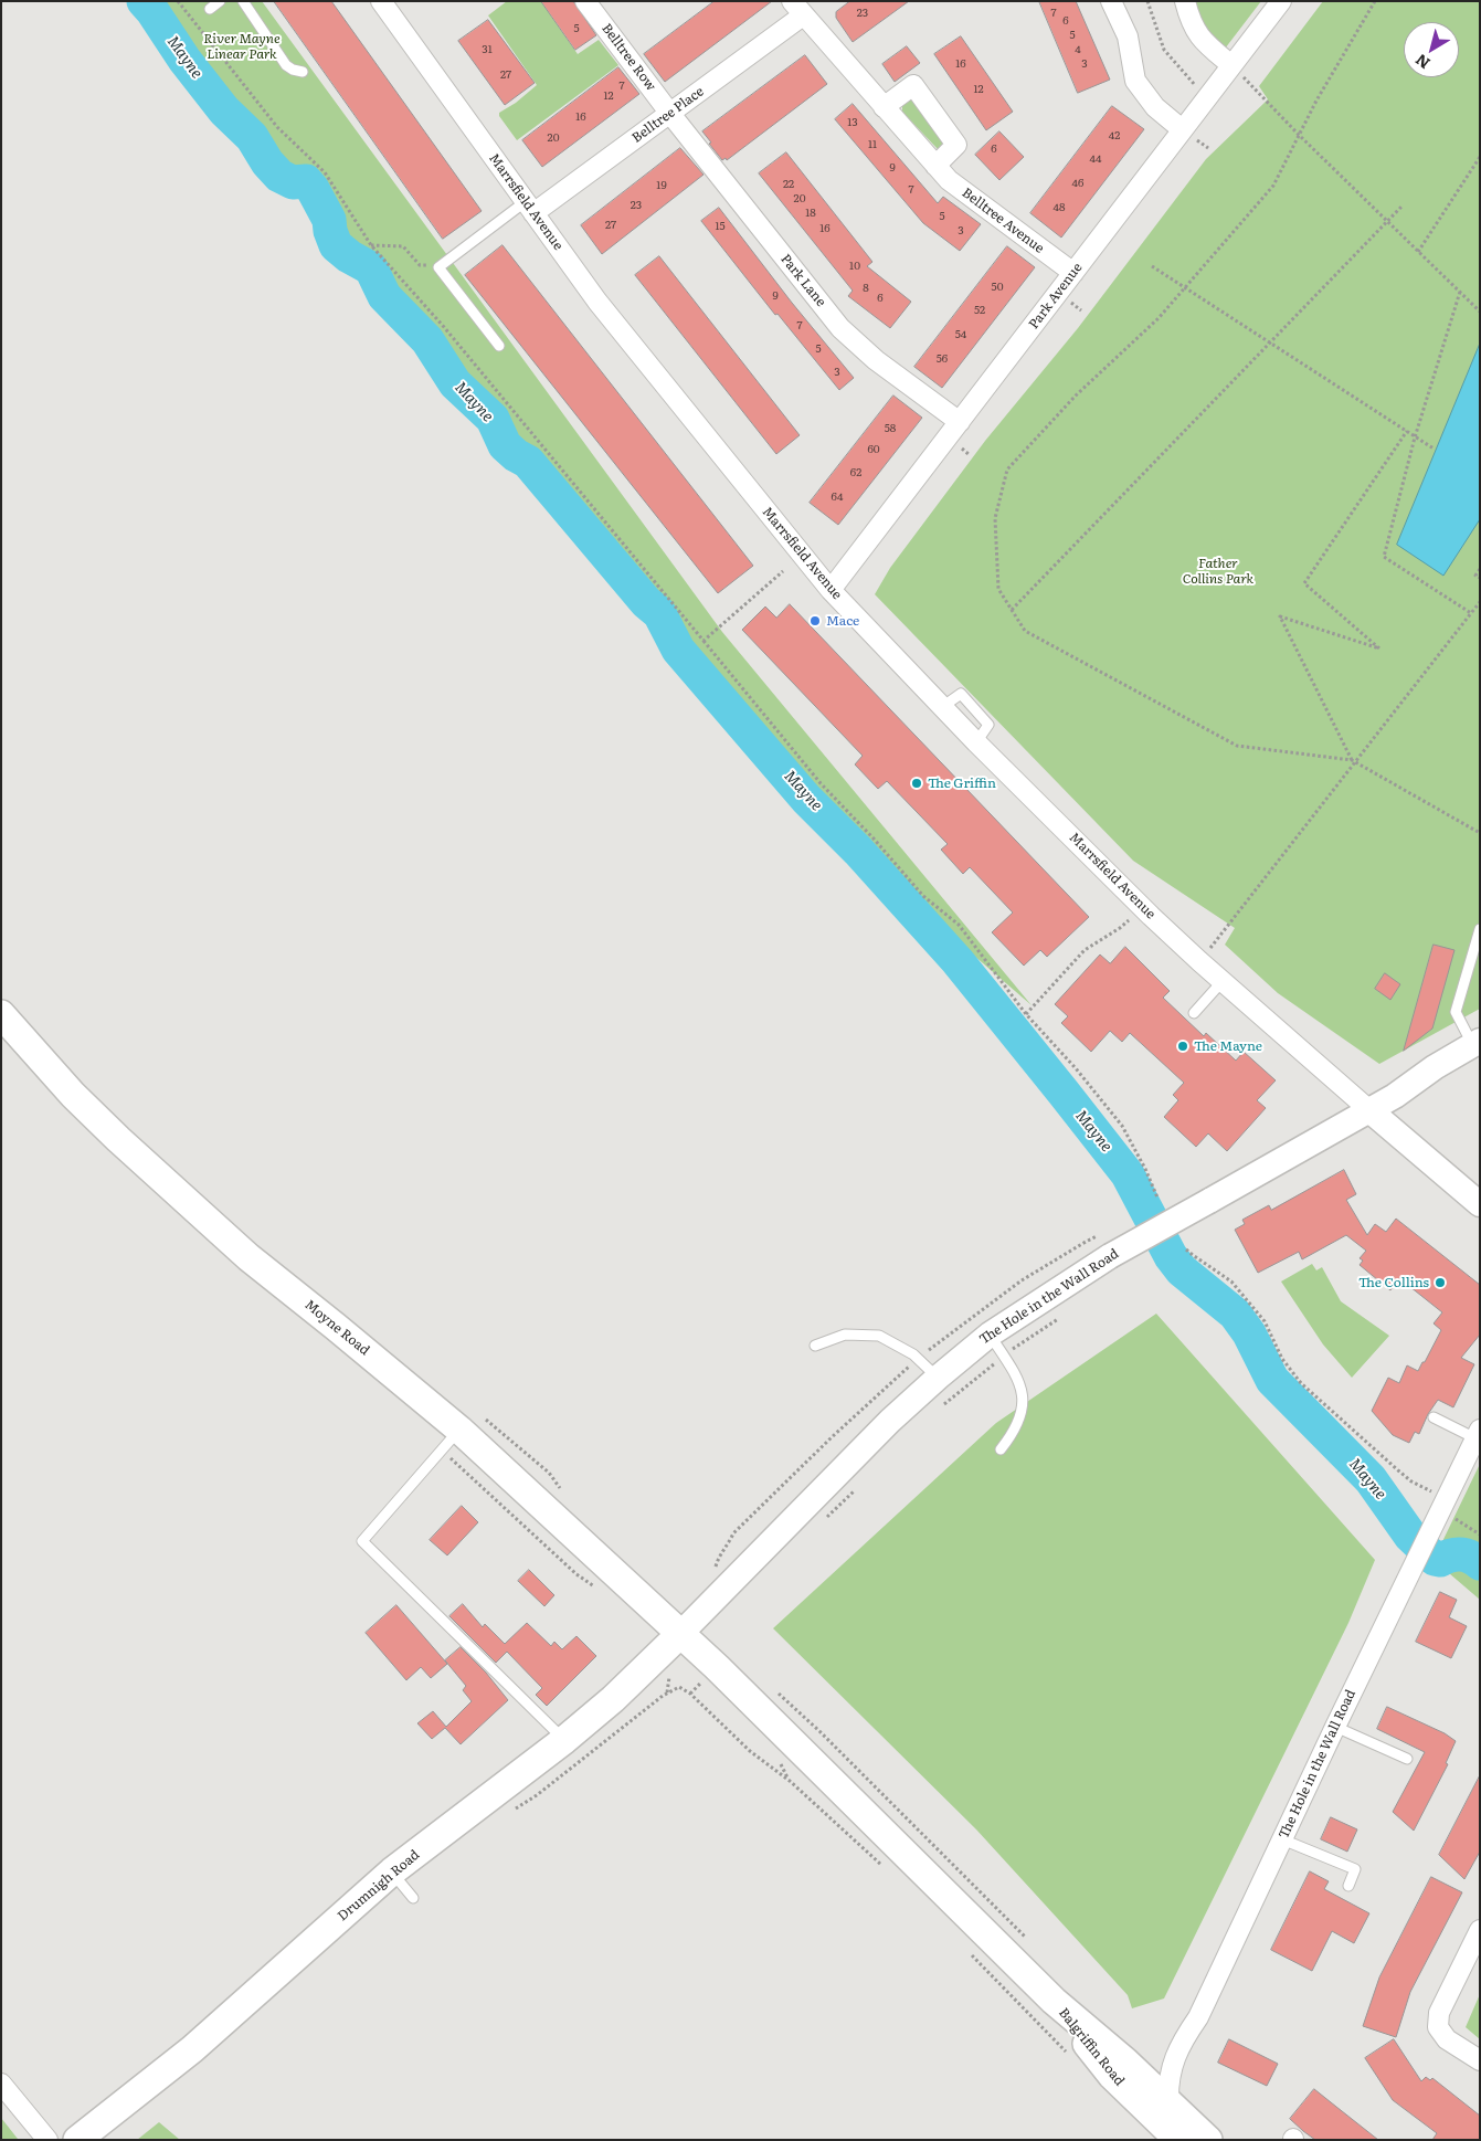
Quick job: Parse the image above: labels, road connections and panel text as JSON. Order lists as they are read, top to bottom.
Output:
{
  "streets": {
    "main road": ["Moyne Road", "Drumnigh Road", "Balgriffin Road"],
    "street": [
      "Belltree Row",
      "Belltree Place",
      "Marrsfield Avenue",
      "Belltree Avenue",
      "Park Lane",
      "Park Avenue",
      "The Hole in the Wall Road"
    ]
  },
  "crossings": [
    ["Belltree Row", "Belltree Place"],
    ["Belltree Row", "Park Lane"],
    ["Belltree Place", "Marrsfield Avenue"],
    ["Belltree Place", "Belltree Avenue"],
    ["Belltree Place", "Park Lane"],
    ["Marrsfield Avenue", "Park Avenue"],
    ["Marrsfield Avenue", "The Hole in the Wall Road"],
    ["Belltree Avenue", "Park Avenue"],
    ["Park Lane", "Park Avenue"],
    ["The Hole in the Wall Road", "Moyne Road"],
    ["The Hole in the Wall Road", "Drumnigh Road"],
    ["Moyne Road", "Drumnigh Road"],
    ["Moyne Road", "Balgriffin Road"]
  ],
  "water": ["Mayne"],
  "parks": ["River Mayne Linear Park", "Father Collins Park"],
  "places": [
    "Mace",
    "The Griffin",
    "The Mayne",
    "The Collins"
  ],
  "house_numbers": [
    "23",
    "7",
    "6",
    "5",
    "5",
    "31",
    "4",
    "16",
    "3",
    "27",
    "7",
    "12",
    "12",
    "16",
    "13",
    "42",
    "20",
    "11",
    "6",
    "44",
    "9",
    "46",
    "22",
    "19",
    "7",
    "20",
    "23",
    "48",
    "18",
    "5",
    "27",
    "15",
    "16",
    "3",
    "10",
    "50",
    "8",
    "9",
    "6",
    "52",
    "7",
    "54",
    "5",
    "56",
    "3",
    "58",
    "60",
    "62",
    "64"
  ],
  "north": "bottom left"
}
